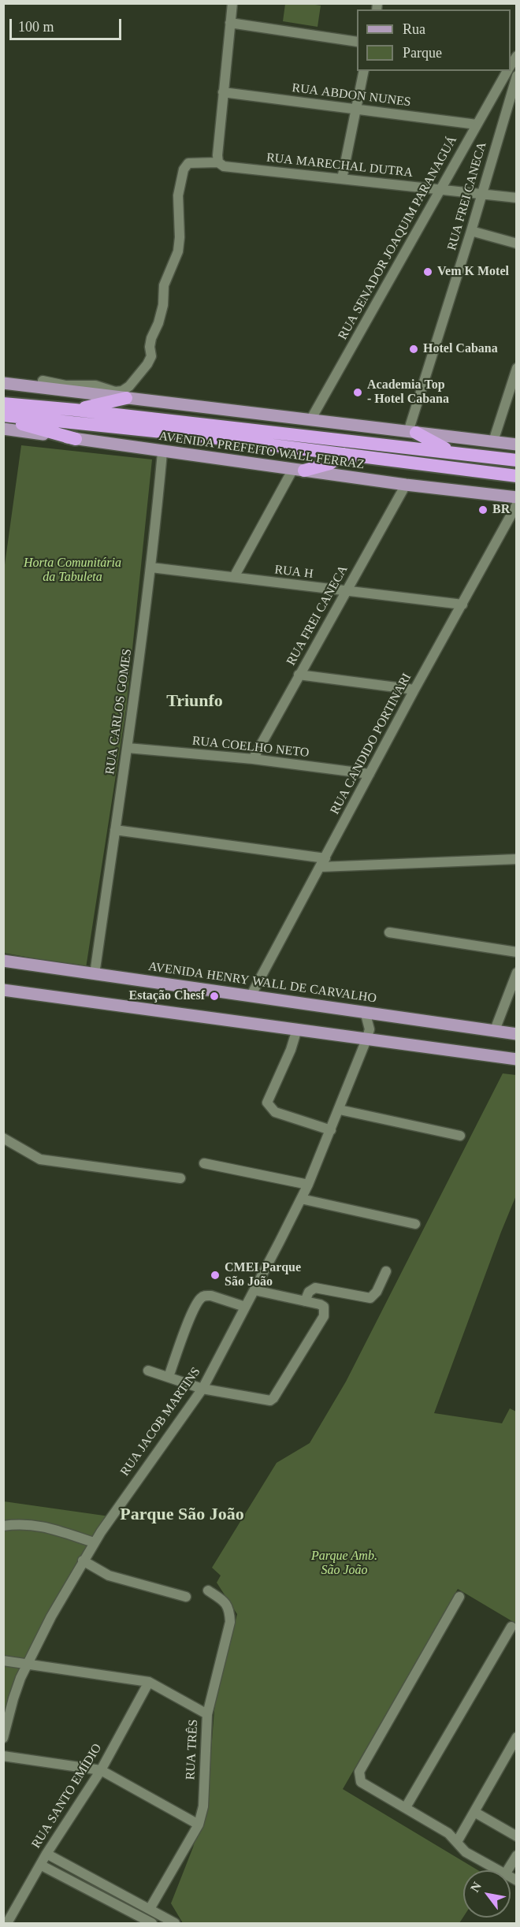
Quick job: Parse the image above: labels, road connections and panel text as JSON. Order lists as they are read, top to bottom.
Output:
{
  "streets": {
    "highway": ["AVENIDA PREFEITO WALL FERRAZ"],
    "main road": ["AVENIDA HENRY WALL DE CARVALHO"],
    "street": [
      "RUA ABDON NUNES",
      "RUA MARECHAL DUTRA",
      "RUA FREI CANECA",
      "RUA SENADOR JOAQUIM PARANAGUÁ",
      "RUA H",
      "RUA CARLOS GOMES",
      "RUA CANDIDO PORTINARI",
      "RUA COELHO NETO",
      "RUA JACOB MARTINS",
      "RUA TRÊS",
      "RUA SANTO EMÍDIO"
    ]
  },
  "crossings": [
    ["RUA ABDON NUNES", "RUA SENADOR JOAQUIM PARANAGUÁ"],
    ["RUA MARECHAL DUTRA", "RUA FREI CANECA"],
    ["RUA MARECHAL DUTRA", "RUA SENADOR JOAQUIM PARANAGUÁ"],
    ["RUA FREI CANECA", "AVENIDA PREFEITO WALL FERRAZ"],
    ["RUA FREI CANECA", "RUA H"],
    ["RUA FREI CANECA", "RUA COELHO NETO"],
    ["AVENIDA PREFEITO WALL FERRAZ", "RUA CARLOS GOMES"],
    ["RUA H", "RUA CARLOS GOMES"],
    ["RUA H", "RUA CANDIDO PORTINARI"],
    ["RUA CARLOS GOMES", "RUA COELHO NETO"],
    ["RUA CARLOS GOMES", "AVENIDA HENRY WALL DE CARVALHO"],
    ["RUA CANDIDO PORTINARI", "RUA COELHO NETO"],
    ["RUA CANDIDO PORTINARI", "AVENIDA HENRY WALL DE CARVALHO"],
    ["AVENIDA HENRY WALL DE CARVALHO", "RUA JACOB MARTINS"]
  ],
  "districts": ["Triunfo", "Parque São João"],
  "parks": ["Horta Comunitária da Tabuleta", "Parque Amb. São João"],
  "places": [
    "Vem K Motel",
    "Hotel Cabana",
    "Academia Top - Hotel Cabana",
    "BR",
    "Estação Chesf",
    "CMEI Parque São João"
  ],
  "legend": ["Rua", "Parque"],
  "scale_bar": "100 m",
  "north": "top left"
}
